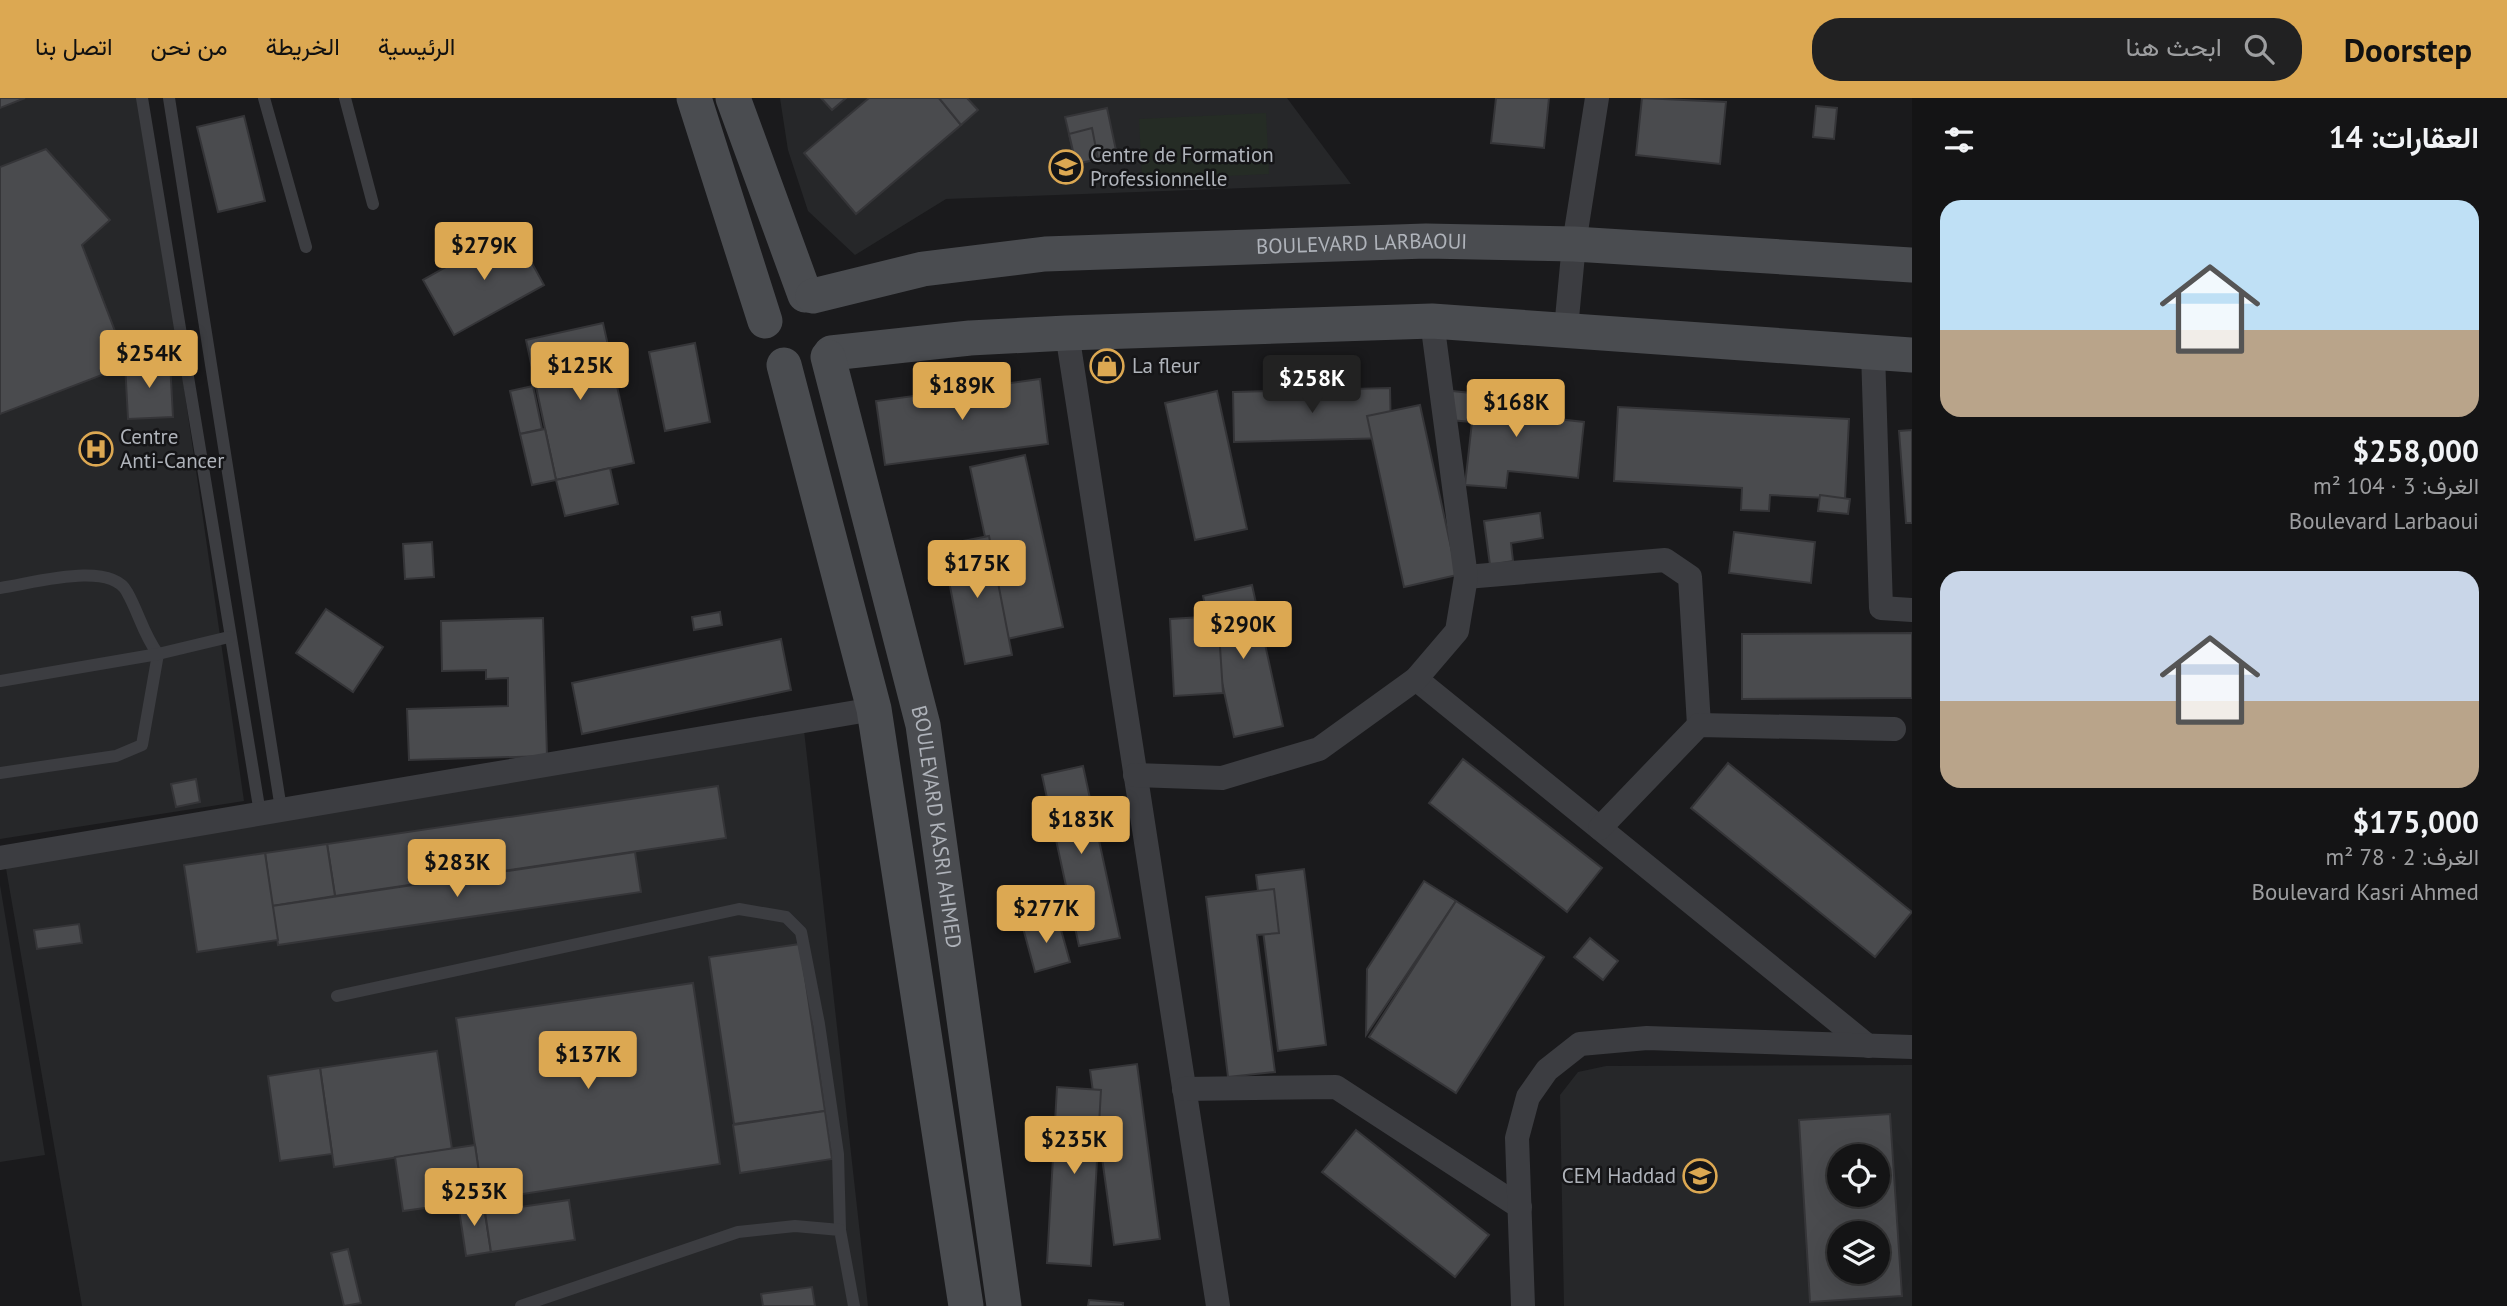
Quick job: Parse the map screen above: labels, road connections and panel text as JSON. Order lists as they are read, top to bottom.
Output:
{
  "streets": {
    "main road": ["BOULEVARD LARBAOUI", "BOULEVARD KASRI AHMED"]
  },
  "crossings": [
    ["BOULEVARD LARBAOUI", "BOULEVARD KASRI AHMED"]
  ],
  "places": {
    "school or university": ["Centre de Formation Professionnelle", "CEM Haddad"],
    "shop": ["La fleur"],
    "hospital": ["Centre Anti-Cancer"]
  },
  "page": {
    "header": "Doorstep",
    "search": "ابحث هنا",
    "nav": [
      "الرئيسية",
      "الخريطة",
      "من نحن",
      "اتصل بنا"
    ],
    "heading": "العقارات: 14",
    "list": [
      {
        "name": "$258,000",
        "note": "الغرف: 3 · 104 m² · Boulevard Larbaoui"
      },
      {
        "name": "$175,000",
        "note": "الغرف: 2 · 78 m² · Boulevard Kasri Ahmed"
      }
    ],
    "price": [
      "$279K",
      "$254K",
      "$125K",
      "$258K",
      "$189K",
      "$168K",
      "$175K",
      "$290K",
      "$183K",
      "$283K",
      "$277K",
      "$137K",
      "$235K",
      "$253K"
    ]
  }
}
